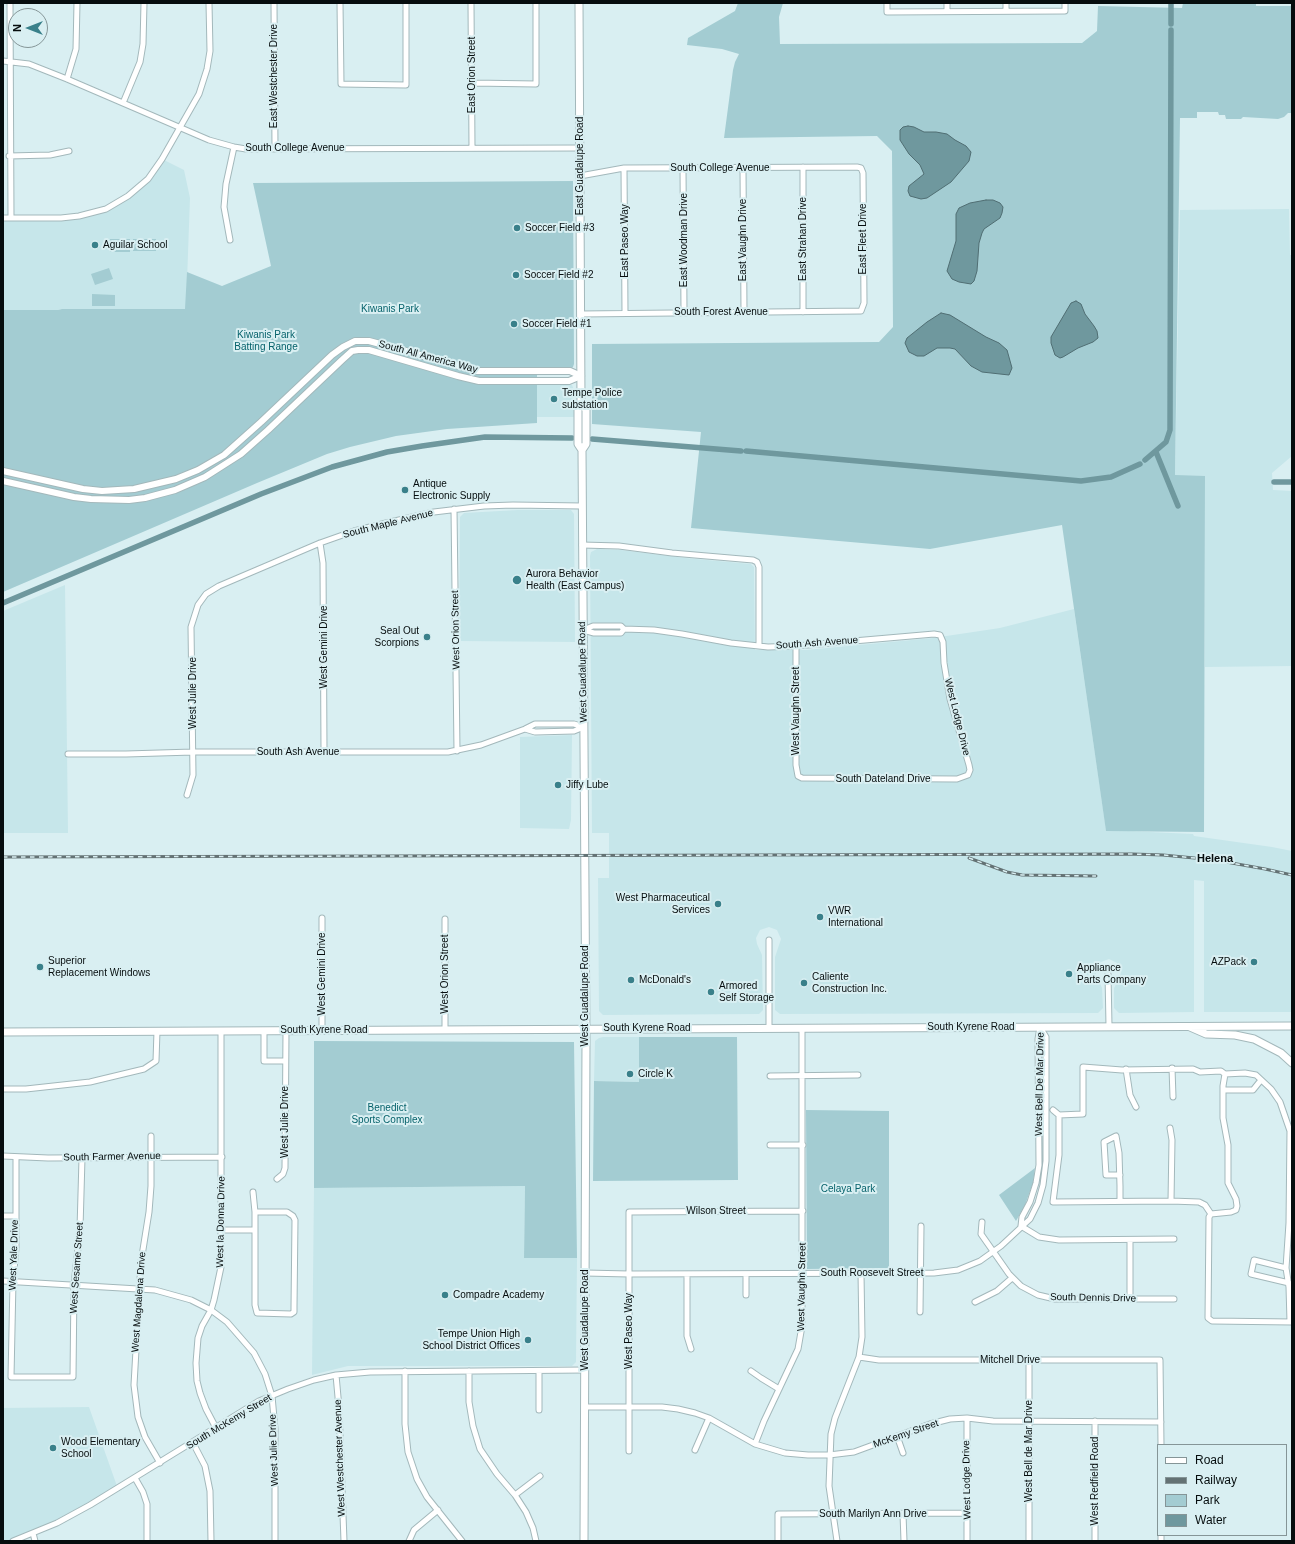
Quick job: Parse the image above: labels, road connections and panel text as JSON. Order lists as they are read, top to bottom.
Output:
{
  "streets": {
    "main road": ["East Guadalupe Road", "West Guadalupe Road", "South Kyrene Road"],
    "street": [
      "East Orion Street",
      "East Westchester Drive",
      "South College Avenue",
      "East Strahan Drive",
      "East Fleet Drive",
      "East Woodman Drive",
      "East Vaughn Drive",
      "East Paseo Way",
      "South Forest Avenue",
      "South All America Way",
      "South Maple Avenue",
      "West Orion Street",
      "South Ash Avenue",
      "West Gemini Drive",
      "West Julie Drive",
      "West Vaughn Street",
      "West Lodge Drive",
      "South Dateland Drive",
      "West Bell De Mar Drive",
      "South Farmer Avenue",
      "Wilson Street",
      "West la Donna Drive",
      "West Yale Drive",
      "West Sesame Street",
      "South Roosevelt Street",
      "South Dennis Drive",
      "West Magdalena Drive",
      "West Paseo Way",
      "Mitchell Drive",
      "South McKemy Street",
      "McKemy Street",
      "West Bell de Mar Drive",
      "West Westchester Avenue",
      "West Redfield Road",
      "South Marilyn Ann Drive"
    ]
  },
  "crossings": [
    ["East Orion Street", "South College Avenue"],
    ["East Westchester Drive", "South College Avenue"],
    ["South College Avenue", "East Guadalupe Road"],
    ["South College Avenue", "East Strahan Drive"],
    ["South College Avenue", "East Fleet Drive"],
    ["South College Avenue", "East Woodman Drive"],
    ["South College Avenue", "East Vaughn Drive"],
    ["South College Avenue", "East Paseo Way"],
    ["East Guadalupe Road", "South Forest Avenue"],
    ["East Guadalupe Road", "South All America Way"],
    ["East Guadalupe Road", "West Guadalupe Road"],
    ["East Strahan Drive", "South Forest Avenue"],
    ["East Fleet Drive", "South Forest Avenue"],
    ["East Woodman Drive", "South Forest Avenue"],
    ["East Vaughn Drive", "South Forest Avenue"],
    ["East Paseo Way", "South Forest Avenue"],
    ["South Maple Avenue", "West Orion Street"],
    ["South Maple Avenue", "West Gemini Drive"],
    ["South Maple Avenue", "West Guadalupe Road"],
    ["South Maple Avenue", "West Julie Drive"],
    ["West Orion Street", "South Ash Avenue"],
    ["West Orion Street", "South Kyrene Road"],
    ["South Ash Avenue", "West Gemini Drive"],
    ["South Ash Avenue", "West Guadalupe Road"],
    ["South Ash Avenue", "West Julie Drive"],
    ["South Ash Avenue", "West Vaughn Street"],
    ["South Ash Avenue", "West Lodge Drive"],
    ["West Gemini Drive", "South Kyrene Road"],
    ["West Guadalupe Road", "South Kyrene Road"],
    ["West Guadalupe Road", "South Roosevelt Street"],
    ["West Guadalupe Road", "South McKemy Street"],
    ["West Guadalupe Road", "McKemy Street"],
    ["West Julie Drive", "South Kyrene Road"],
    ["West Julie Drive", "West la Donna Drive"],
    ["West Julie Drive", "South McKemy Street"],
    ["West Vaughn Street", "South Dateland Drive"],
    ["West Vaughn Street", "South Kyrene Road"],
    ["West Vaughn Street", "Wilson Street"],
    ["West Vaughn Street", "South Roosevelt Street"],
    ["West Vaughn Street", "McKemy Street"],
    ["West Lodge Drive", "South Dateland Drive"],
    ["West Lodge Drive", "McKemy Street"],
    ["West Lodge Drive", "South Marilyn Ann Drive"],
    ["South Kyrene Road", "West Bell De Mar Drive"],
    ["South Kyrene Road", "West la Donna Drive"],
    ["West Bell De Mar Drive", "South Roosevelt Street"],
    ["West Bell De Mar Drive", "South Dennis Drive"],
    ["South Farmer Avenue", "West la Donna Drive"],
    ["South Farmer Avenue", "West Yale Drive"],
    ["South Farmer Avenue", "West Sesame Street"],
    ["South Farmer Avenue", "West Magdalena Drive"],
    ["Wilson Street", "West Paseo Way"],
    ["West la Donna Drive", "South McKemy Street"],
    ["West Yale Drive", "West Sesame Street"],
    ["South Roosevelt Street", "South Dennis Drive"],
    ["South Roosevelt Street", "West Paseo Way"],
    ["West Magdalena Drive", "South McKemy Street"],
    ["West Paseo Way", "McKemy Street"],
    ["Mitchell Drive", "McKemy Street"],
    ["Mitchell Drive", "West Bell de Mar Drive"],
    ["South McKemy Street", "West Westchester Avenue"],
    ["McKemy Street", "West Bell de Mar Drive"],
    ["McKemy Street", "West Redfield Road"]
  ],
  "districts": ["Helena"],
  "parks": [
    "Kiwanis Park",
    "Kiwanis Park Batting Range",
    "Benedict Sports Complex",
    "Celaya Park"
  ],
  "places": [
    "Soccer Field #3",
    "Aguilar School",
    "Soccer Field #2",
    "Soccer Field #1",
    "Tempe Police substation",
    "Antique Electronic Supply",
    "Aurora Behavior Health (East Campus)",
    "Seal Out Scorpions",
    "Jiffy Lube",
    "West Pharmaceutical Services",
    "VWR International",
    "AZPack",
    "Superior Replacement Windows",
    "Appliance Parts Company",
    "McDonald's",
    "Caliente Construction Inc.",
    "Armored Self Storage",
    "Circle K",
    "Compadre Academy",
    "Tempe Union High School District Offices",
    "Wood Elementary School"
  ],
  "legend": [
    "Road",
    "Railway",
    "Park",
    "Water"
  ],
  "north": "left"
}
